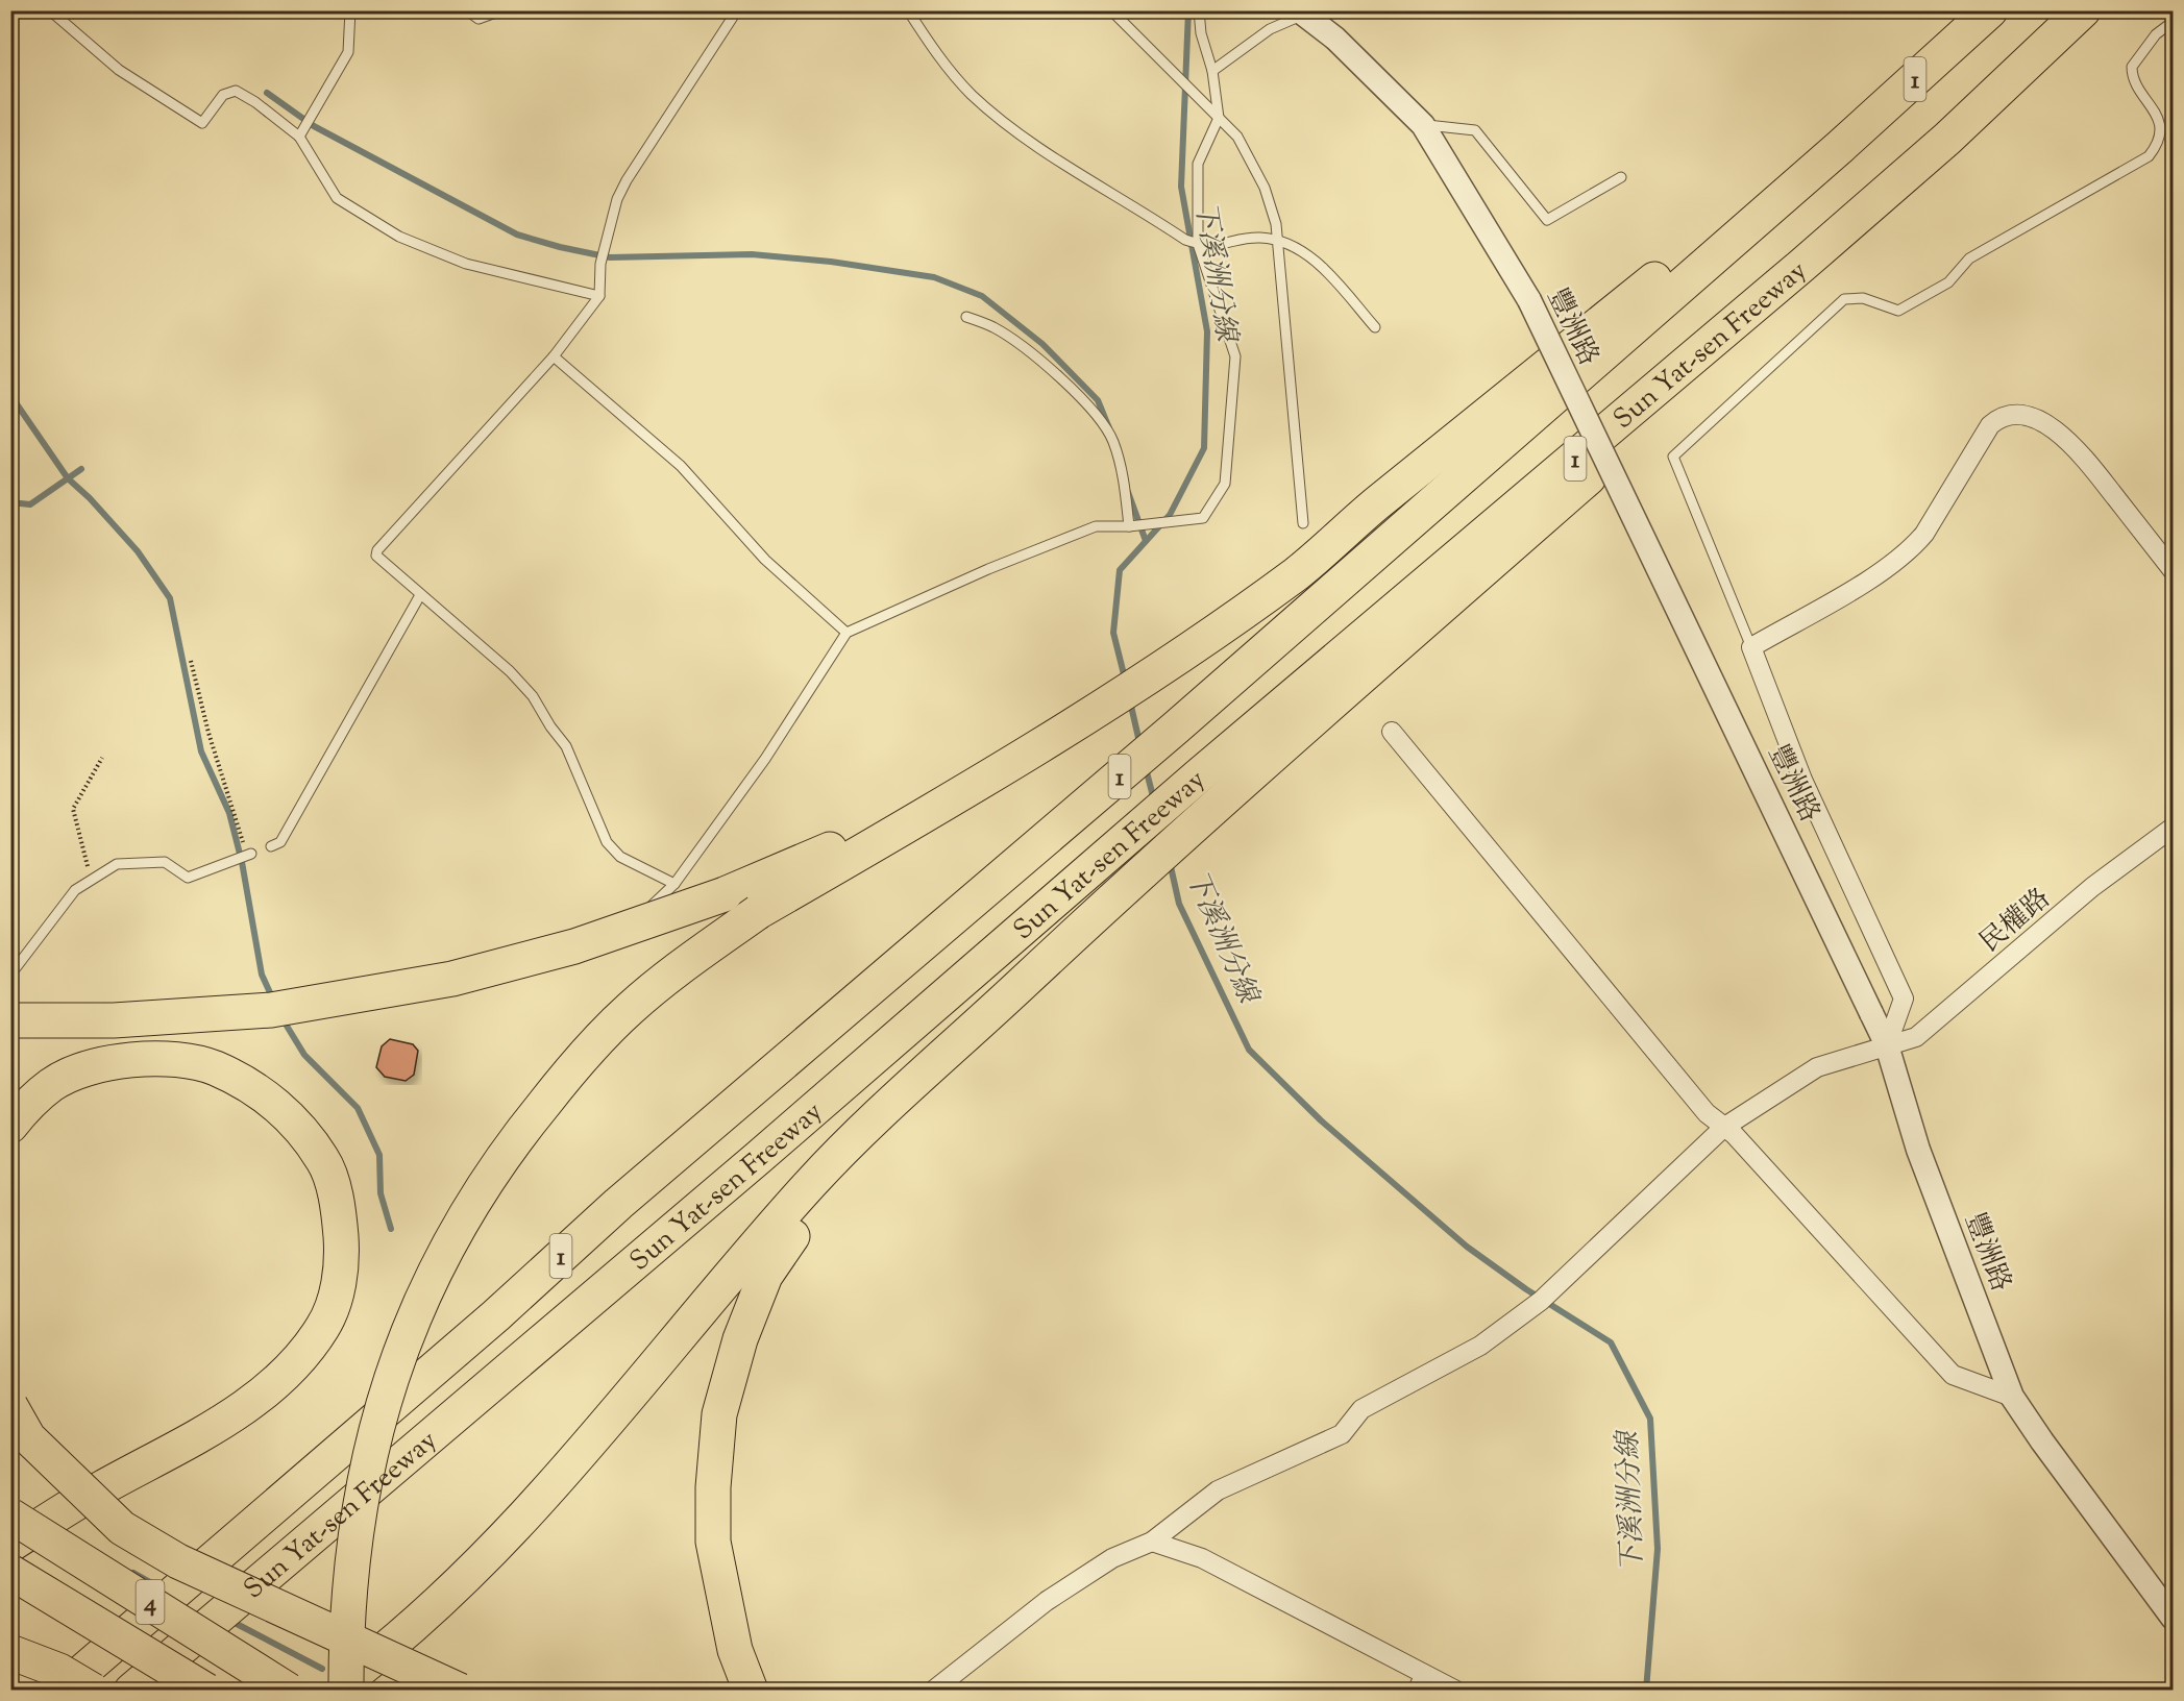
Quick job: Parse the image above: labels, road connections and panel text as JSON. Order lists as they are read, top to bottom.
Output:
{
  "streets": {
    "highway": ["1", "Sun Yat-sen Freeway", "4"],
    "street": ["豐洲路", "民權路"]
  },
  "crossings": [
    ["豐洲路", "民權路"]
  ],
  "water": ["下溪洲分線"]
}
